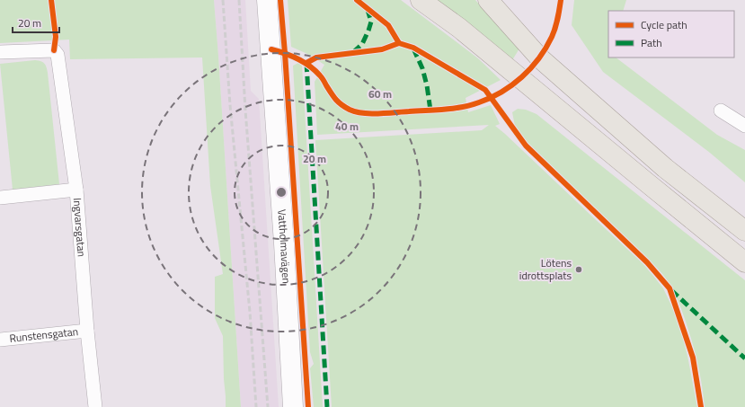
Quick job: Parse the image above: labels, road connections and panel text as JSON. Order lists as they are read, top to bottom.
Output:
{
  "streets": {
    "main road": ["Vattholmavägen"],
    "street": ["Ingvarsgatan", "Runstensgatan"]
  },
  "crossings": [
    ["Ingvarsgatan", "Runstensgatan"]
  ],
  "places": ["Lötens idrottsplats"],
  "legend": ["Cycle path", "Path"],
  "scale_bar": "20 m",
  "rings": ["60 m", "40 m", "20 m"]
}
